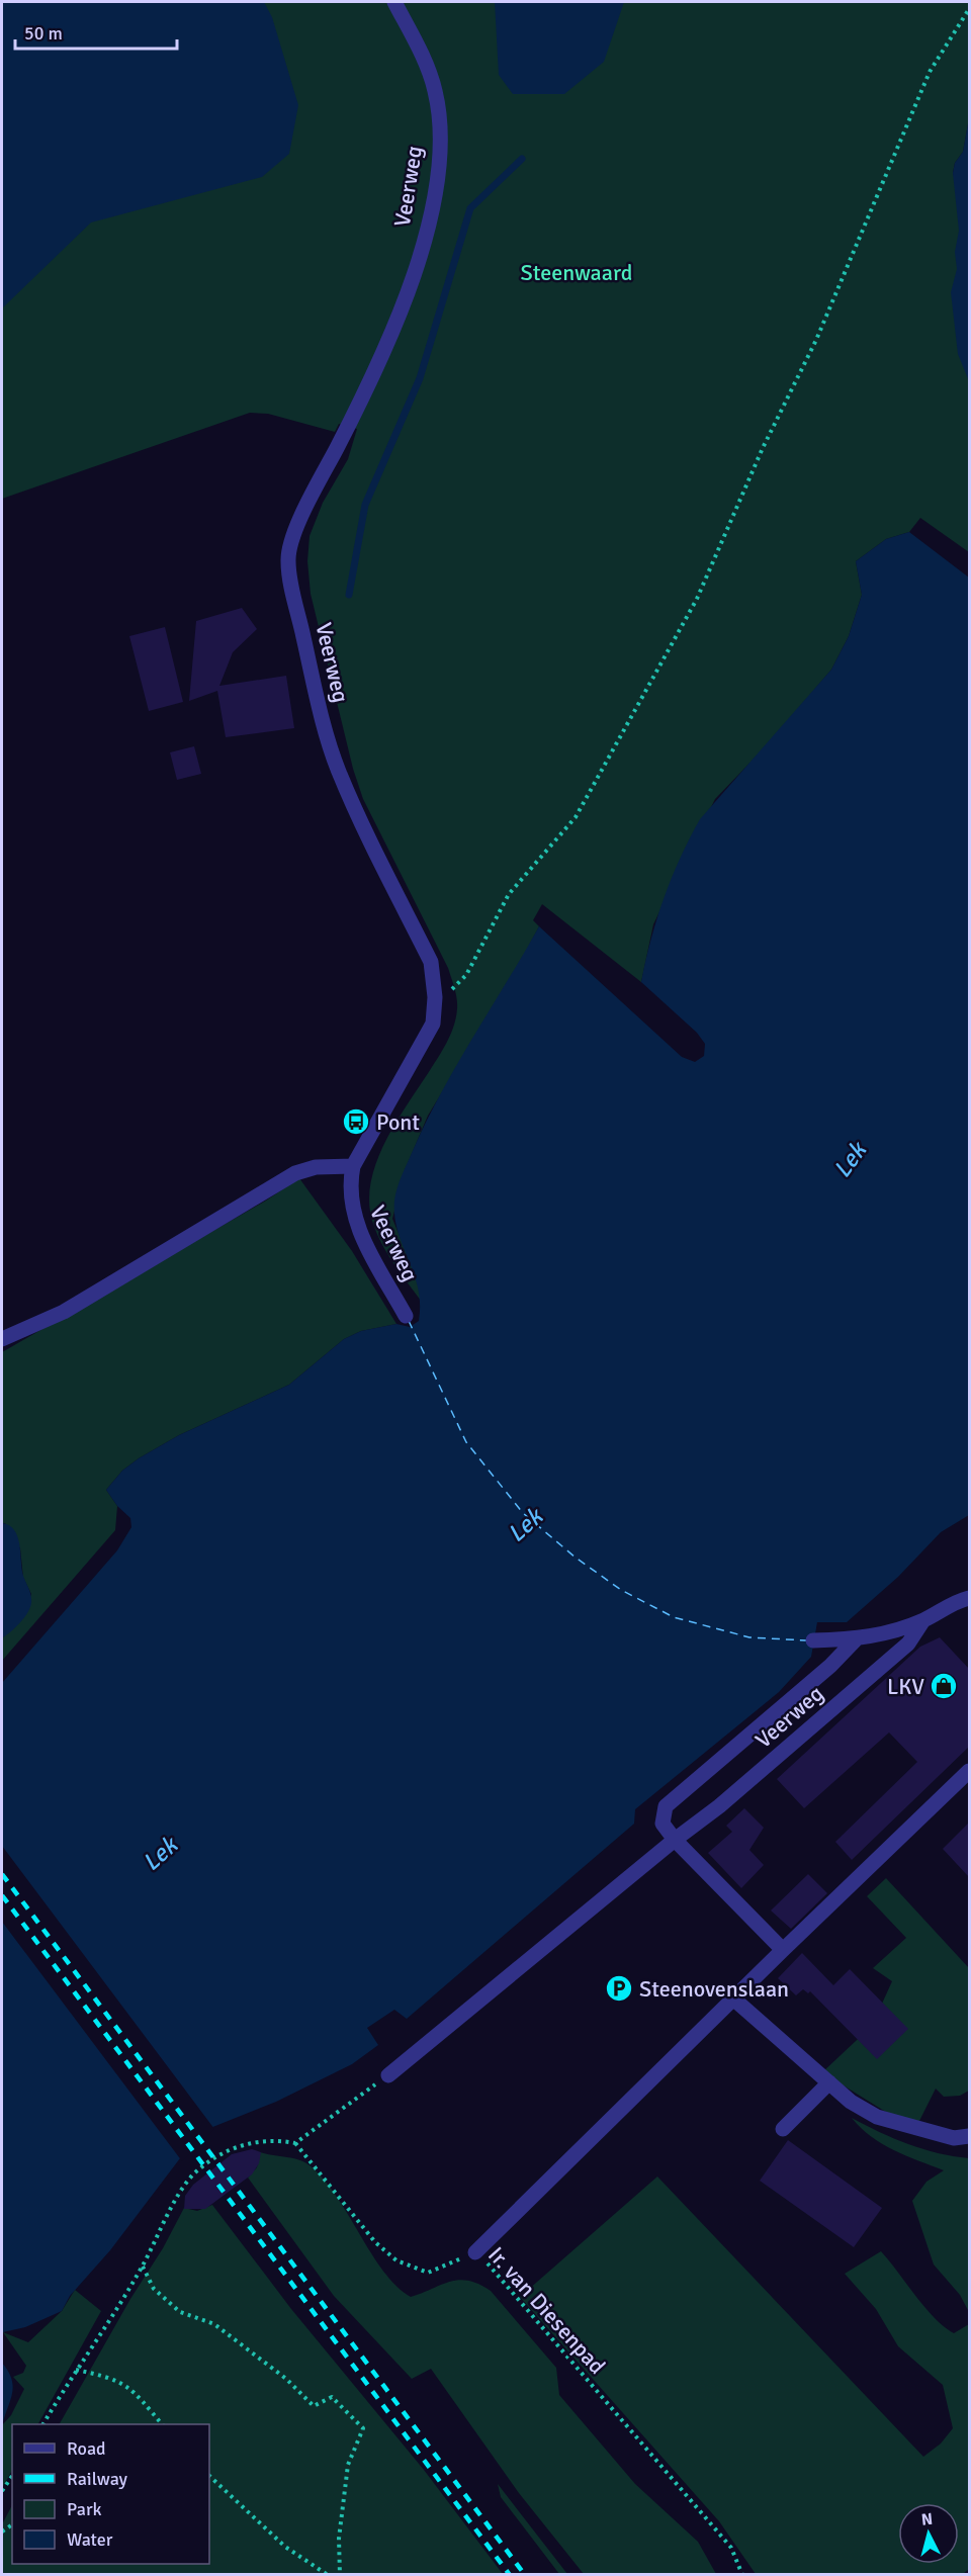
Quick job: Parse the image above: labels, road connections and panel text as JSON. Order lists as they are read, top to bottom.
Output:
{
  "streets": {
    "street": ["Veerweg"],
    "path": ["Ir. van Diesenpad"]
  },
  "water": ["Lek"],
  "parks": ["Steenwaard"],
  "places": {
    "bus stop": ["Pont"],
    "shop": ["LKV"],
    "parking": ["Steenovenslaan"]
  },
  "legend": [
    "Road",
    "Railway",
    "Park",
    "Water"
  ],
  "scale_bar": "50 m",
  "north": "top"
}
